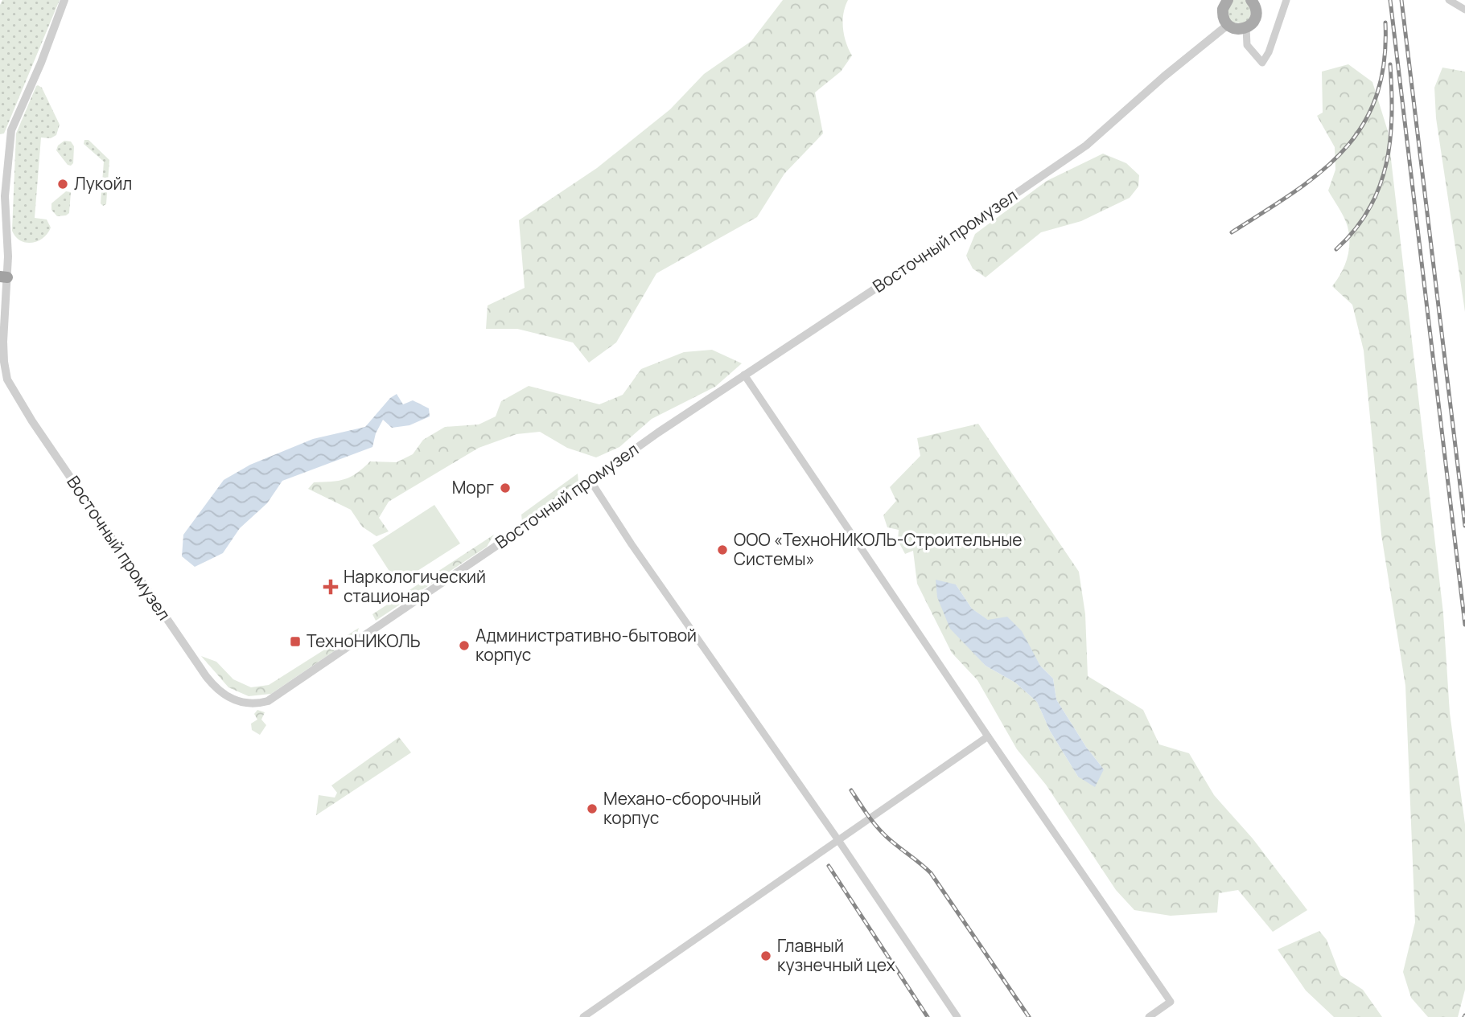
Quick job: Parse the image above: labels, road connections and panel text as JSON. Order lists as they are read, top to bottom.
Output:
{
  "streets": {
    "street": ["Восточный промузел"]
  },
  "places": {
    "other": [
      "Лукойл",
      "Морг",
      "ООО «ТехноНИКОЛЬ-Строительные Системы»",
      "Административно-бытовой корпус",
      "Механо-сборочный корпус",
      "Главный кузнечный цех"
    ],
    "health": ["Наркологический стационар"],
    "transit": ["ТехноНИКОЛЬ"]
  }
}
